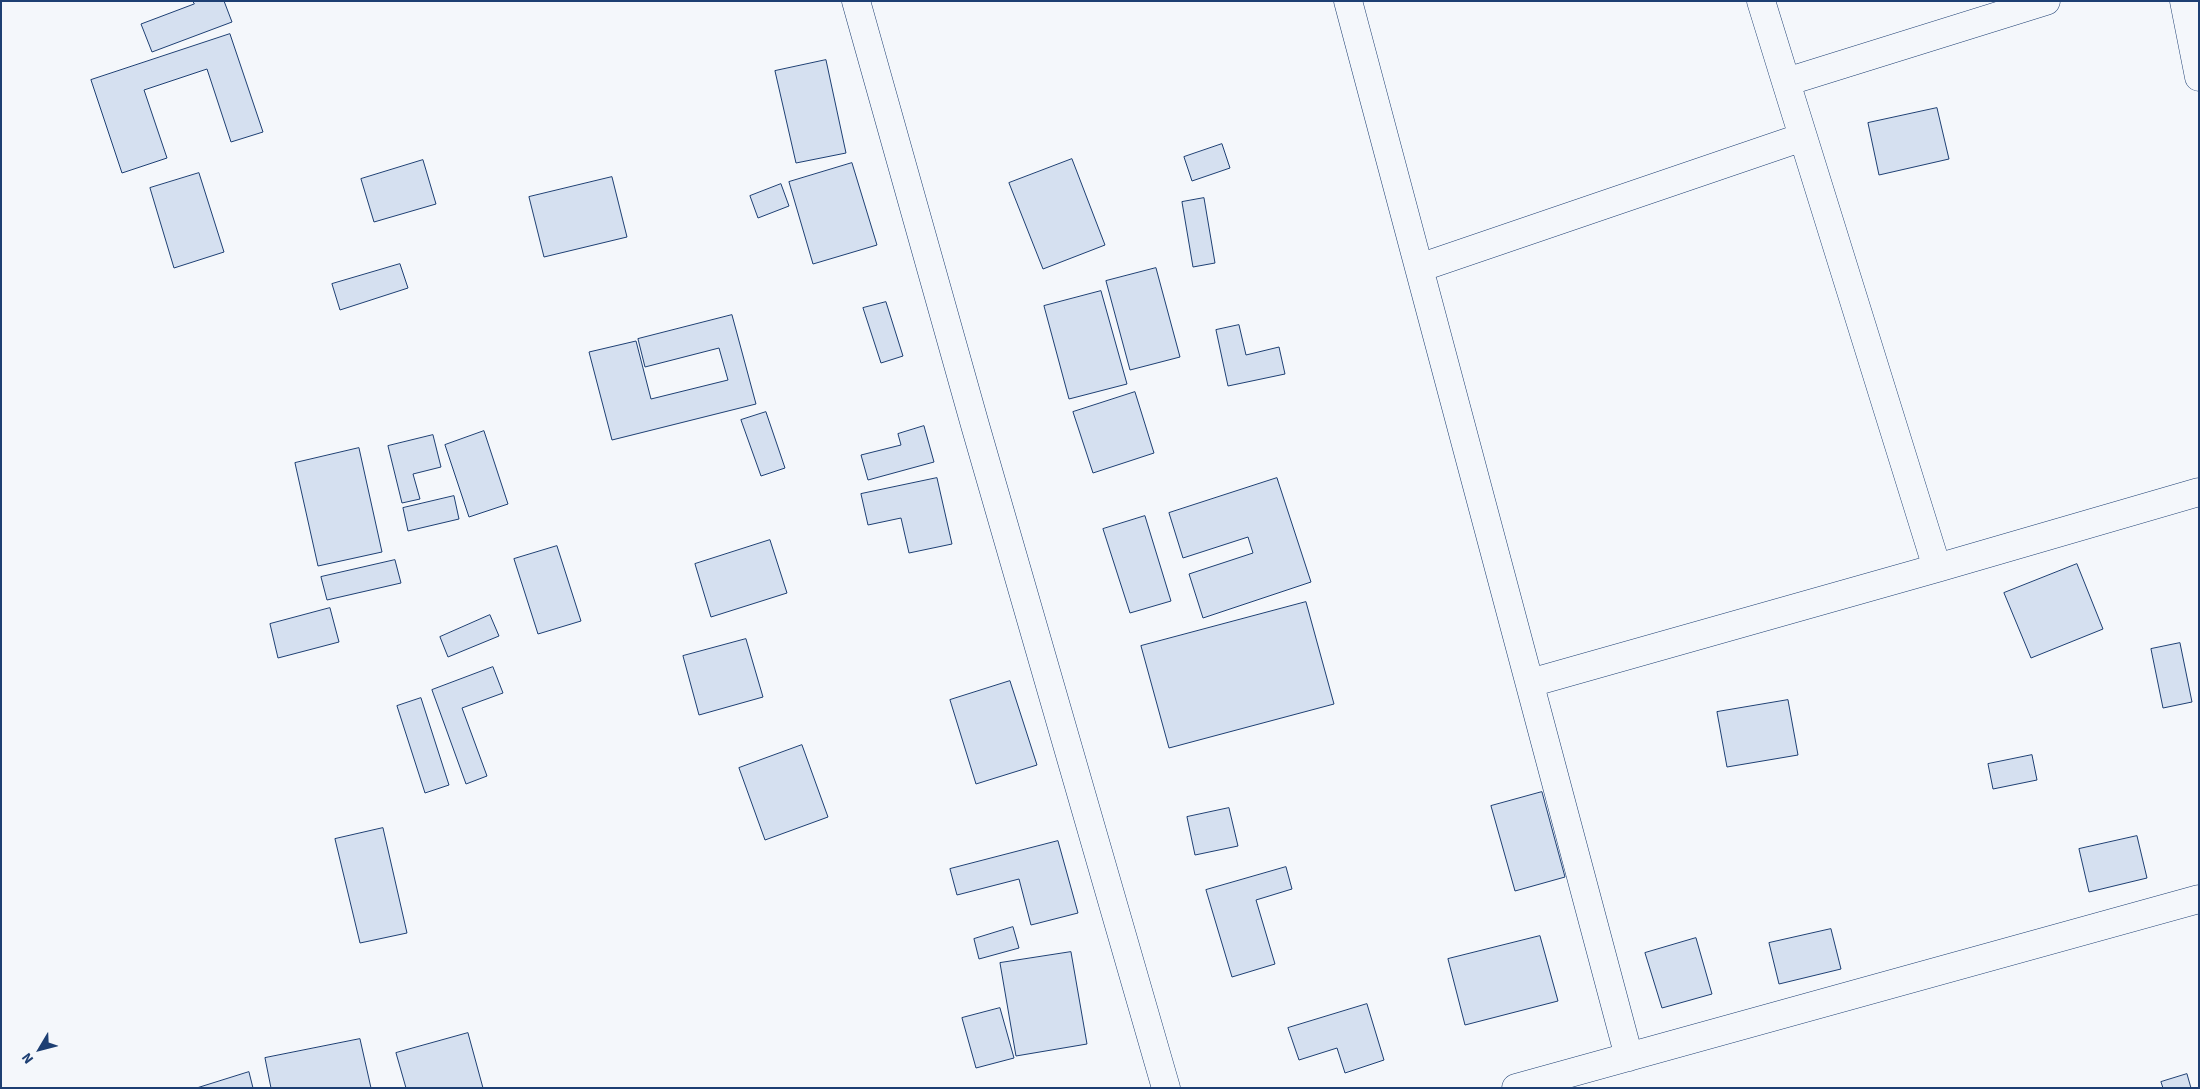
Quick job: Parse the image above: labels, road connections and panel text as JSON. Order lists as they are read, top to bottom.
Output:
{
  "north": "bottom left"
}
